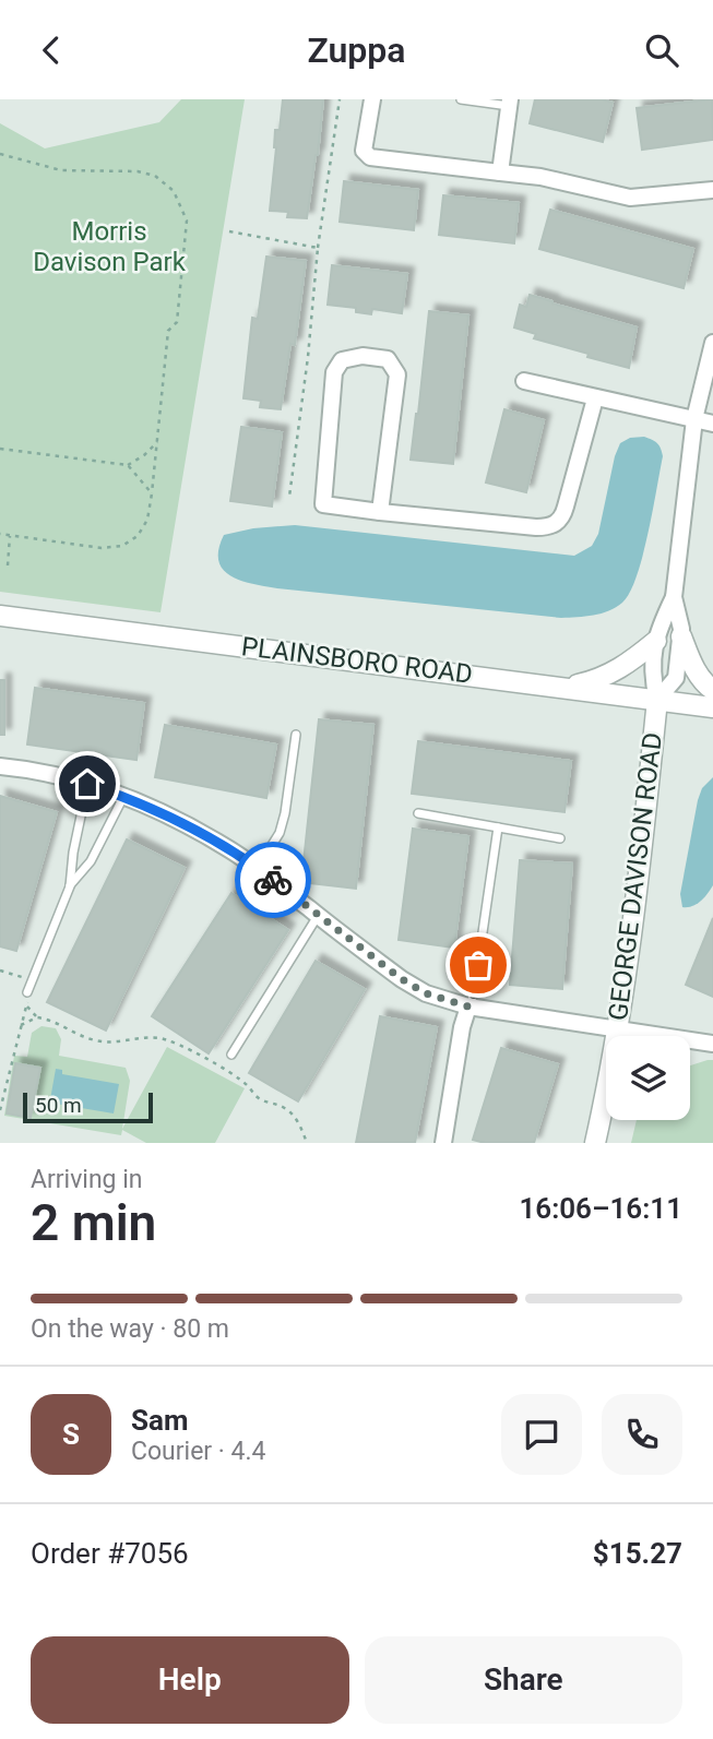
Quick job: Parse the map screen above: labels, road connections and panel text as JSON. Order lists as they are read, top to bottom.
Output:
{
  "streets": {
    "street": ["PLAINSBORO ROAD", "GEORGE DAVISON ROAD"]
  },
  "crossings": [
    ["PLAINSBORO ROAD", "GEORGE DAVISON ROAD"]
  ],
  "parks": ["Morris Davison Park"],
  "scale_bar": "50 m",
  "page": {
    "header": "Zuppa",
    "scale": "50 m",
    "heading": ["2 min", "Arriving in", "16:06–16:11"],
    "panel": [
      "Sam",
      "Courier · 4.4",
      "Order #7056",
      "$15.27"
    ],
    "bar": "On the way · 80 m",
    "round": "S",
    "buttons": ["Help", "Share"]
  }
}
